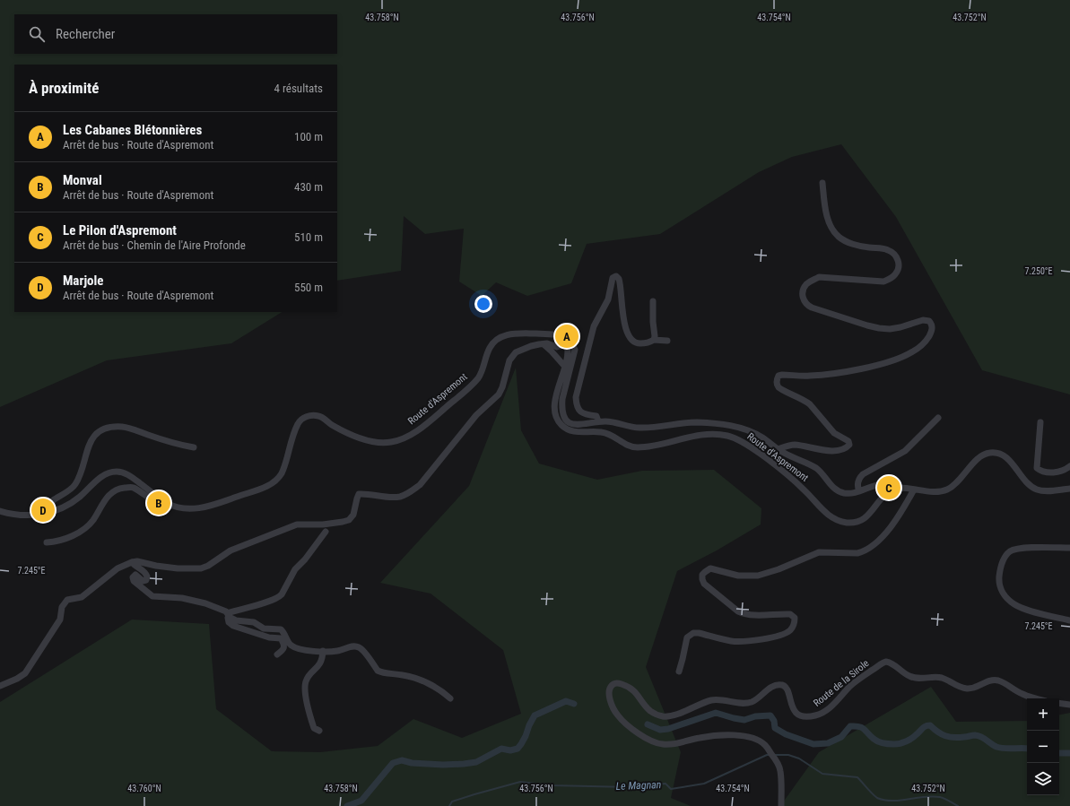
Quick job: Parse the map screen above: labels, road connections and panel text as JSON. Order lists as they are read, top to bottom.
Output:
{
  "streets": {
    "street": ["Route d'Aspremont", "Route de la Sirole"]
  },
  "water": ["Le Magnan"],
  "page": {
    "search": "Rechercher",
    "heading": ["À proximité", "4 résultats"],
    "list": [
      {
        "mark": "A",
        "name": "Les Cabanes Blétonnières",
        "note": "Arrêt de bus · Route d'Aspremont",
        "value": "100 m"
      },
      {
        "mark": "B",
        "name": "Monval",
        "note": "Arrêt de bus · Route d'Aspremont",
        "value": "430 m"
      },
      {
        "mark": "C",
        "name": "Le Pilon d'Aspremont",
        "note": "Arrêt de bus · Chemin de l'Aire Profonde",
        "value": "510 m"
      },
      {
        "mark": "D",
        "name": "Marjole",
        "note": "Arrêt de bus · Route d'Aspremont",
        "value": "550 m"
      }
    ],
    "pins": [
      "A",
      "C",
      "B",
      "D"
    ],
    "map_buttons": ["+", "−"]
  },
  "coordinates": [
    "43.758°N",
    "43.756°N",
    "43.754°N",
    "43.752°N",
    "7.250°E",
    "7.245°E",
    "43.760°N"
  ]
}
